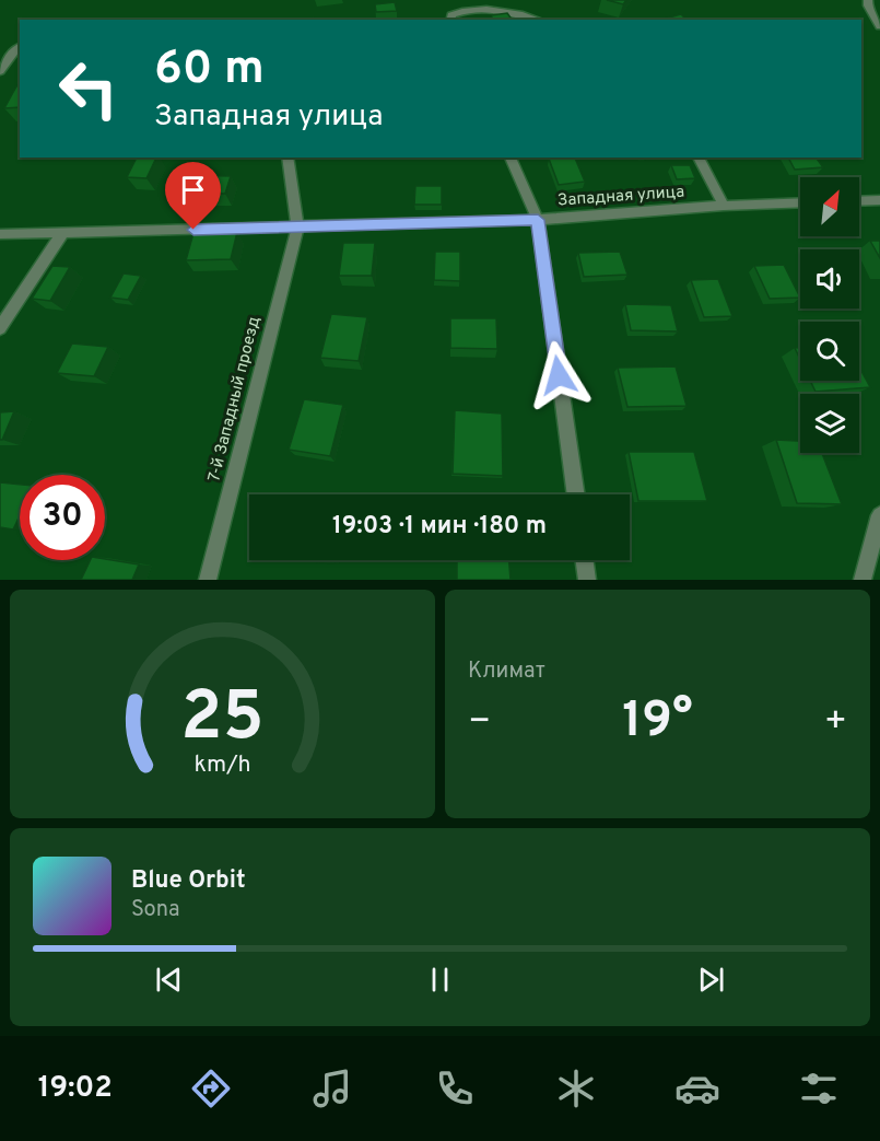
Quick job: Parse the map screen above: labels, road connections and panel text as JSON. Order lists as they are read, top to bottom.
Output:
{
  "streets": {
    "street": ["Западная улица", "7-й Западный проезд"]
  },
  "crossings": [
    ["Западная улица", "7-й Западный проезд"]
  ],
  "north": "top right",
  "page": {
    "turn": ["60 m", "Западная улица"],
    "limit": "30",
    "trip": "19:03 · 1 мин · 180 m",
    "tile": "Климат",
    "heat": ["−", "19°", "+"],
    "song": ["Blue Orbit", "Sona"],
    "tabs": "19:02",
    "gauge": ["25", "km/h"]
  }
}
